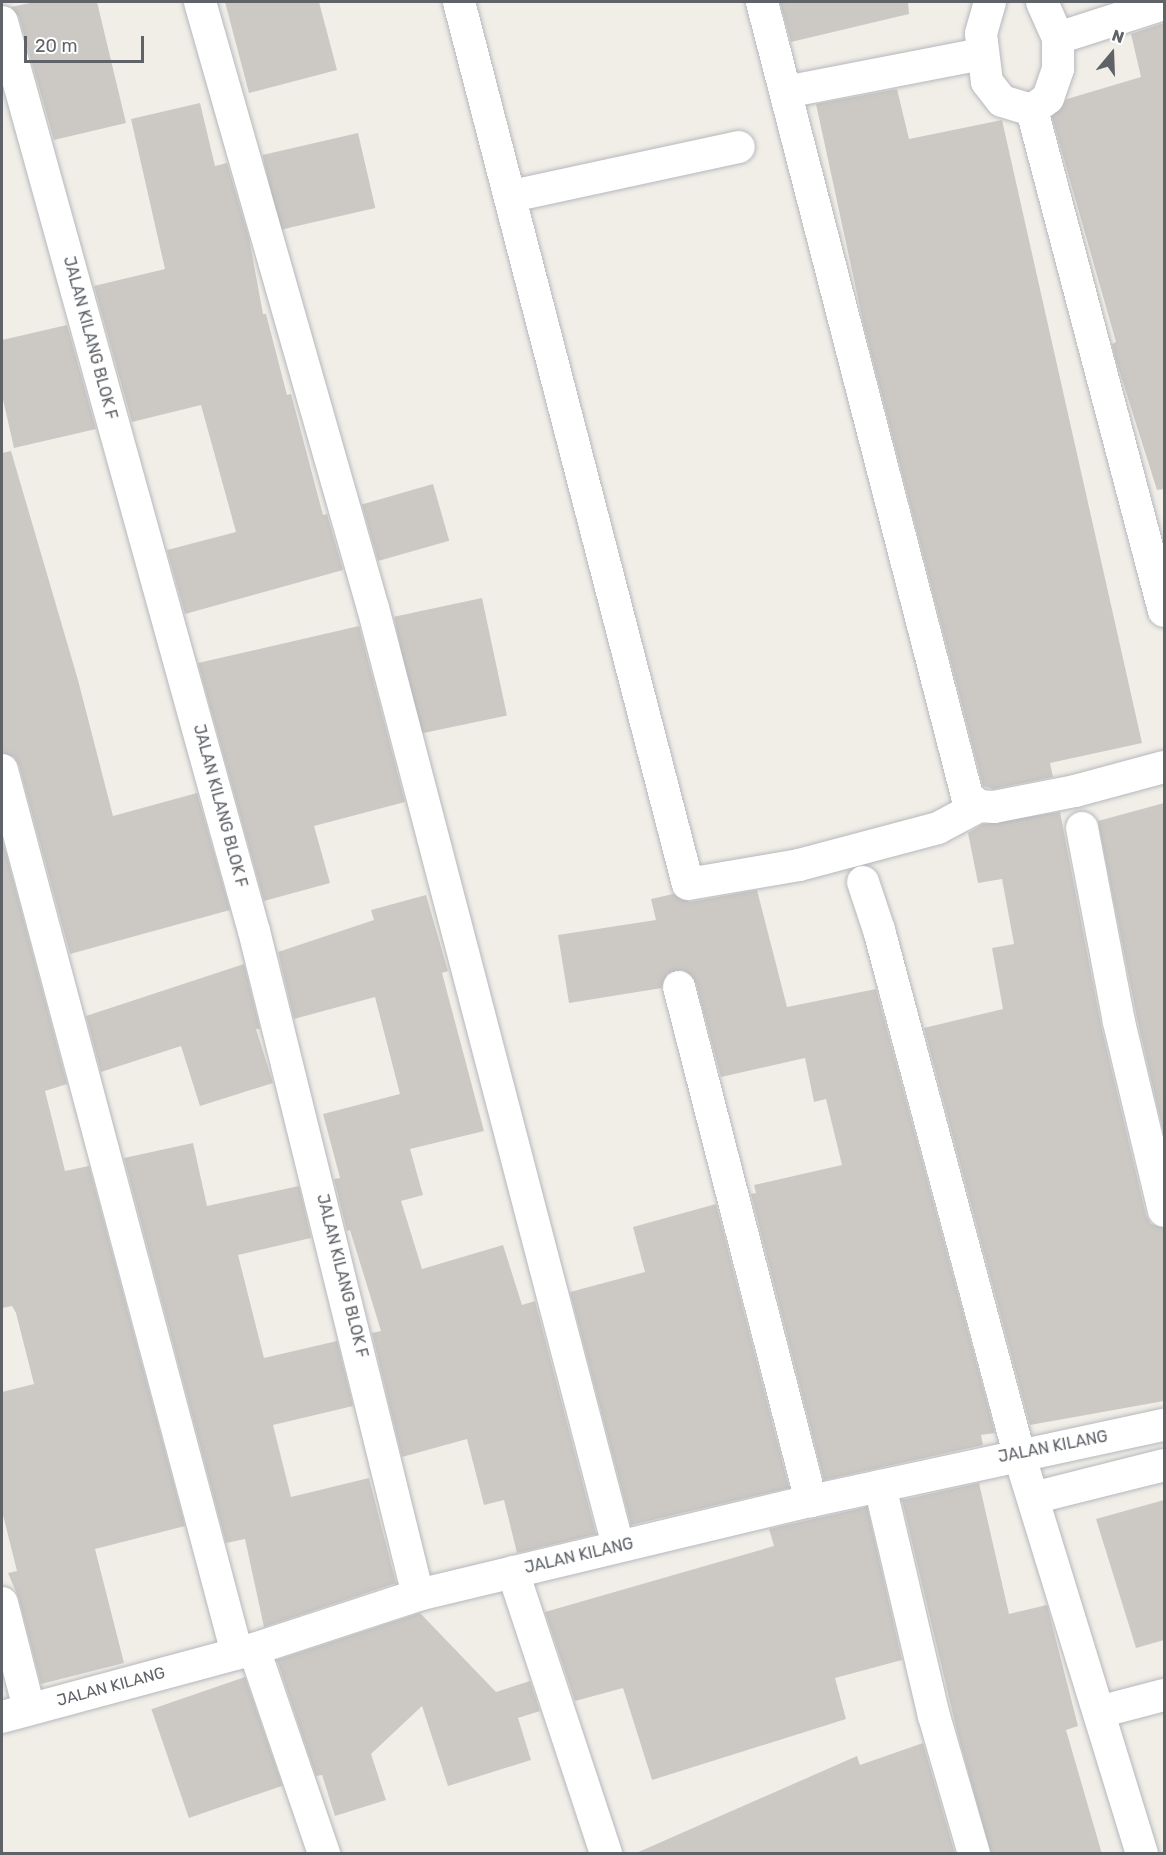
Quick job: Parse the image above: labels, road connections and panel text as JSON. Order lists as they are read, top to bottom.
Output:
{
  "streets": {
    "street": ["JALAN KILANG BLOK F", "JALAN KILANG"]
  },
  "crossings": [
    ["JALAN KILANG BLOK F", "JALAN KILANG"]
  ],
  "scale_bar": "20 m",
  "north": "top"
}
